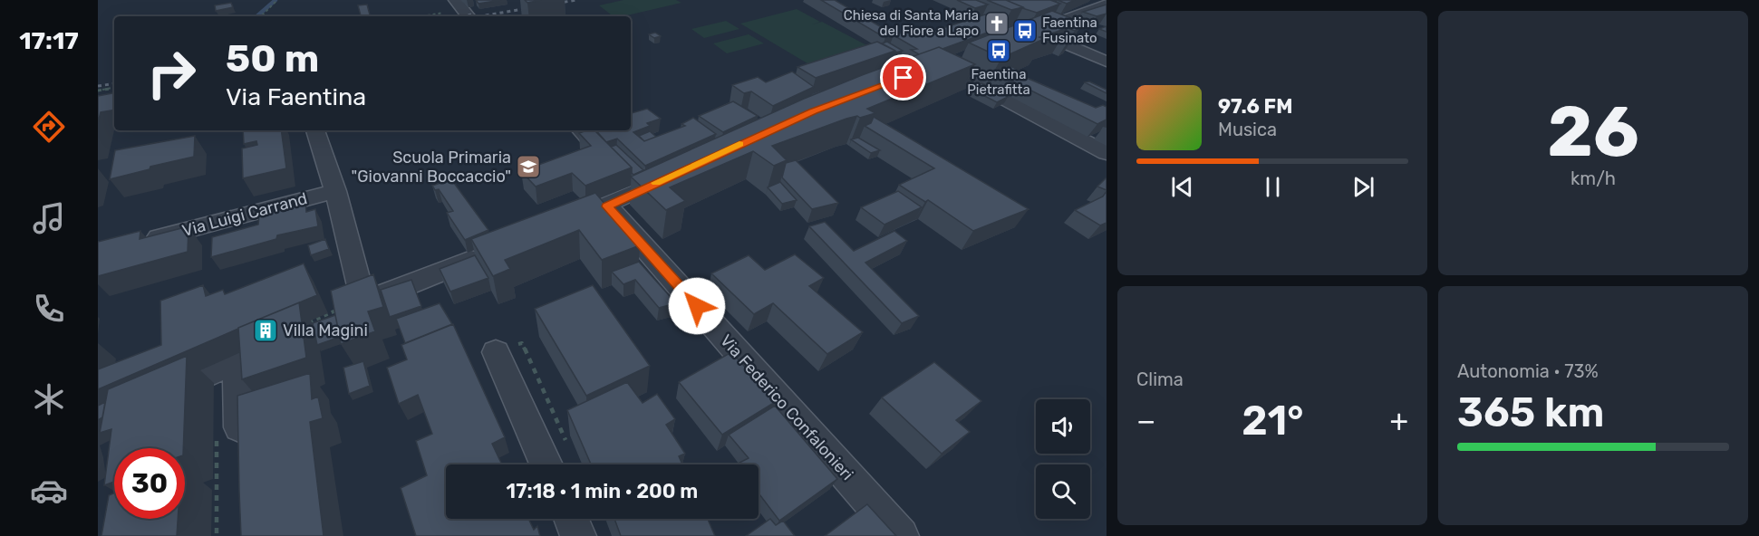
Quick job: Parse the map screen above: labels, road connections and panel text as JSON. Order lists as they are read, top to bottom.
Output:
{
  "streets": {
    "street": ["Via Luigi Carrand", "Via Federico Confalonieri"]
  },
  "places": {
    "church": ["Chiesa di Santa Maria del Fiore a Lapo"],
    "bus stop": ["Faentina Fusinato", "Faentina Pietrafitta"],
    "school or university": ["Scuola Primaria \"Giovanni Boccaccio\""],
    "building": ["Villa Magini"]
  },
  "page": {
    "tabs": "17:17",
    "tile": [
      ["26", "km/h"],
      "Clima",
      ["Autonomia · 73%", "365 km"]
    ],
    "turn": ["50 m", "Via Faentina"],
    "song": ["97.6 FM", "Musica"],
    "heat": ["−", "21°", "+"],
    "limit": "30",
    "trip": "17:18 · 1 min · 200 m"
  }
}
